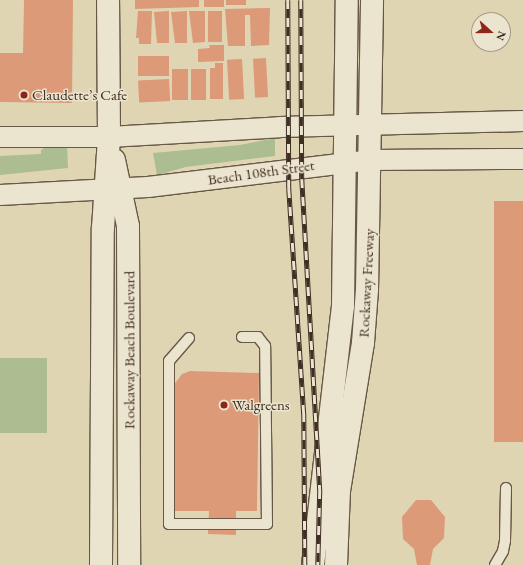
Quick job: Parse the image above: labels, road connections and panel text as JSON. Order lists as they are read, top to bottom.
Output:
{
  "streets": {
    "street": ["Beach 108th Street", "Rockaway Freeway", "Rockaway Beach Boulevard"]
  },
  "crossings": [
    ["Beach 108th Street", "Rockaway Freeway"],
    ["Beach 108th Street", "Rockaway Beach Boulevard"]
  ],
  "places": ["Claudette’s Cafe", "Walgreens"],
  "north": "right"
}
